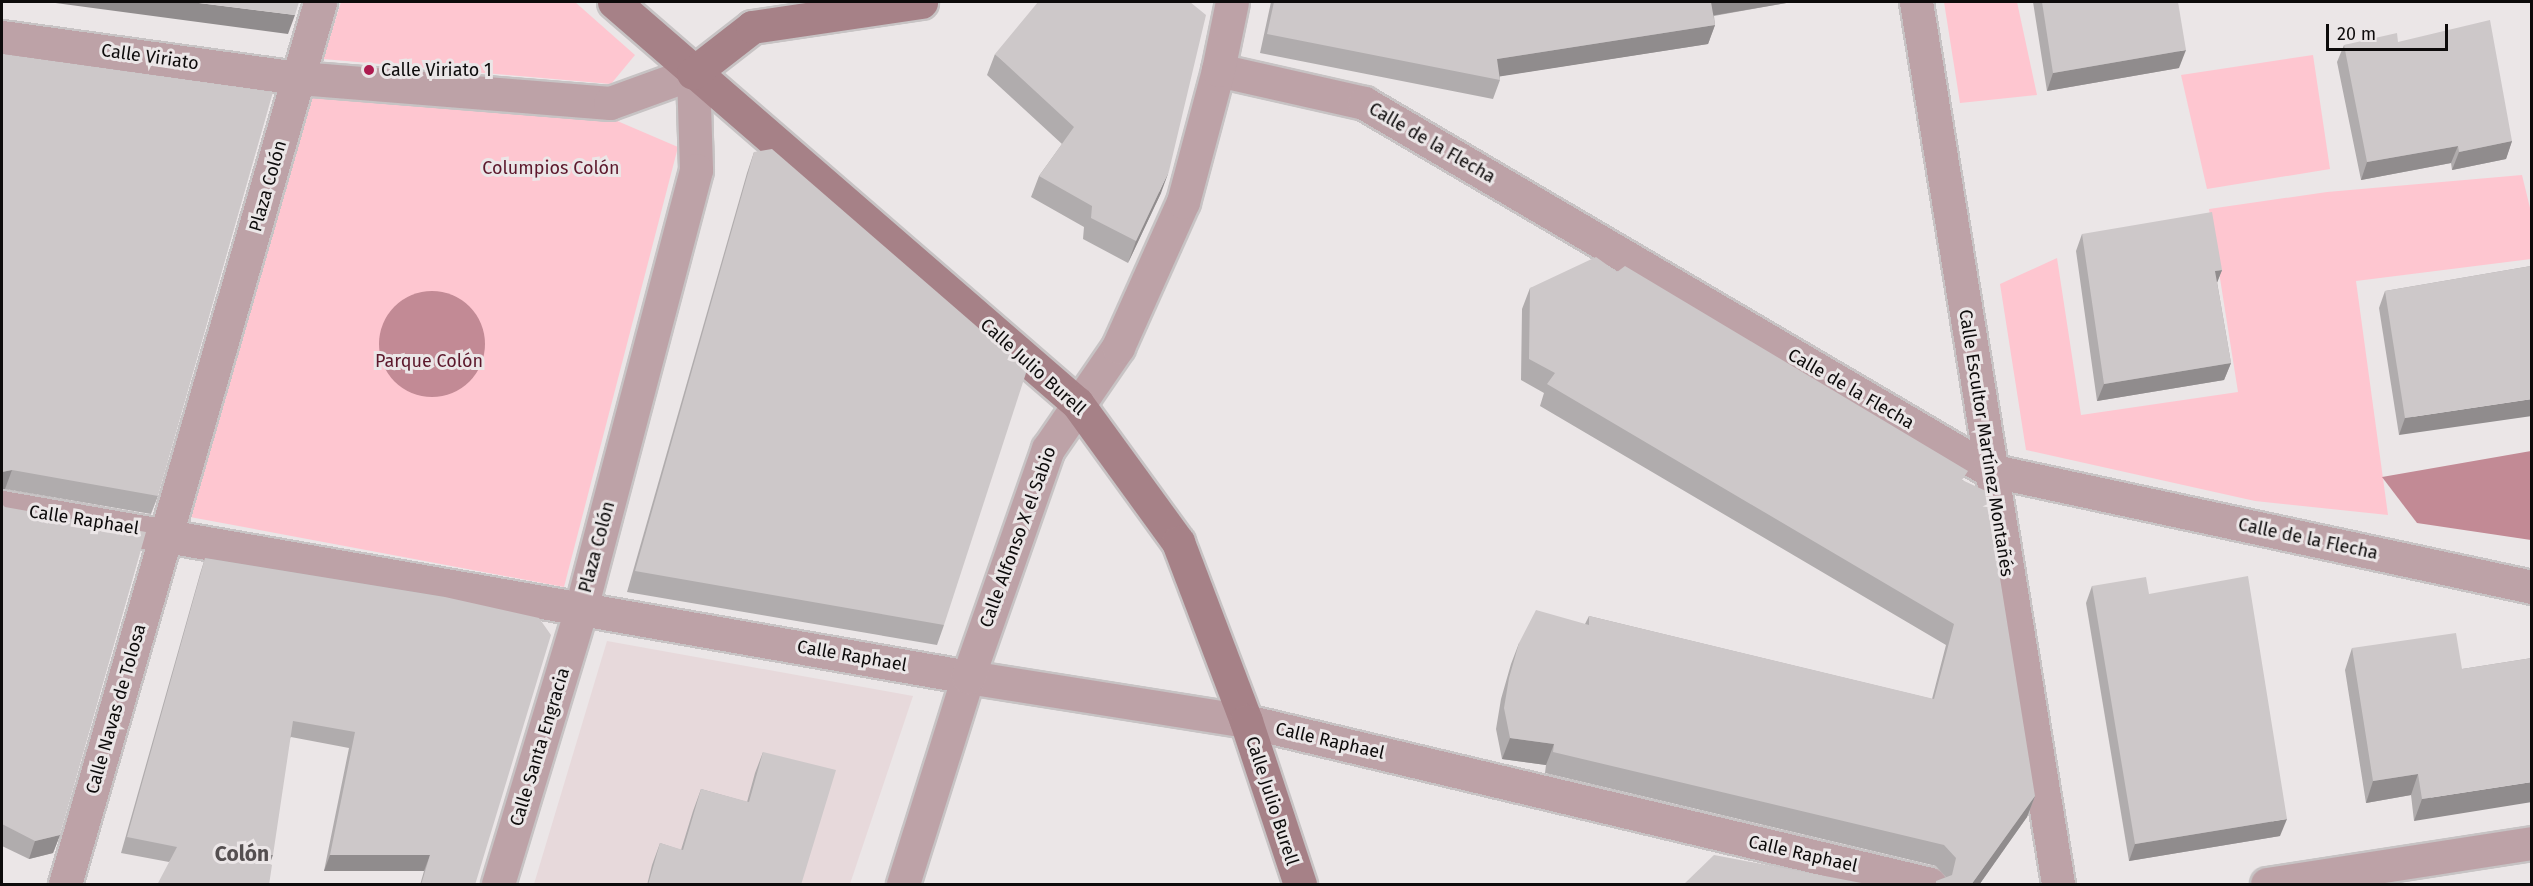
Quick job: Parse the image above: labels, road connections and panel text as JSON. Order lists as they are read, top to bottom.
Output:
{
  "streets": {
    "main road": ["Calle Julio Burell"],
    "street": [
      "Calle Viriato",
      "Calle de la Flecha",
      "Plaza Colón",
      "Calle Escultor Martínez Montañés",
      "Calle Raphael",
      "Calle Alfonso X el Sabio",
      "Calle Navas de Tolosa",
      "Calle Santa Engracia"
    ]
  },
  "crossings": [
    ["Calle Viriato", "Plaza Colón"],
    ["Calle de la Flecha", "Calle Escultor Martínez Montañés"],
    ["Calle de la Flecha", "Calle Alfonso X el Sabio"],
    ["Plaza Colón", "Calle Julio Burell"],
    ["Plaza Colón", "Calle Raphael"],
    ["Plaza Colón", "Calle Navas de Tolosa"],
    ["Plaza Colón", "Calle Santa Engracia"],
    ["Calle Julio Burell", "Calle Raphael"],
    ["Calle Julio Burell", "Calle Alfonso X el Sabio"],
    ["Calle Raphael", "Calle Alfonso X el Sabio"],
    ["Calle Raphael", "Calle Navas de Tolosa"],
    ["Calle Raphael", "Calle Santa Engracia"]
  ],
  "districts": ["Colón"],
  "parks": ["Columpios Colón", "Parque Colón"],
  "places": ["Calle Viriato 1"],
  "scale_bar": "20 m"
}
